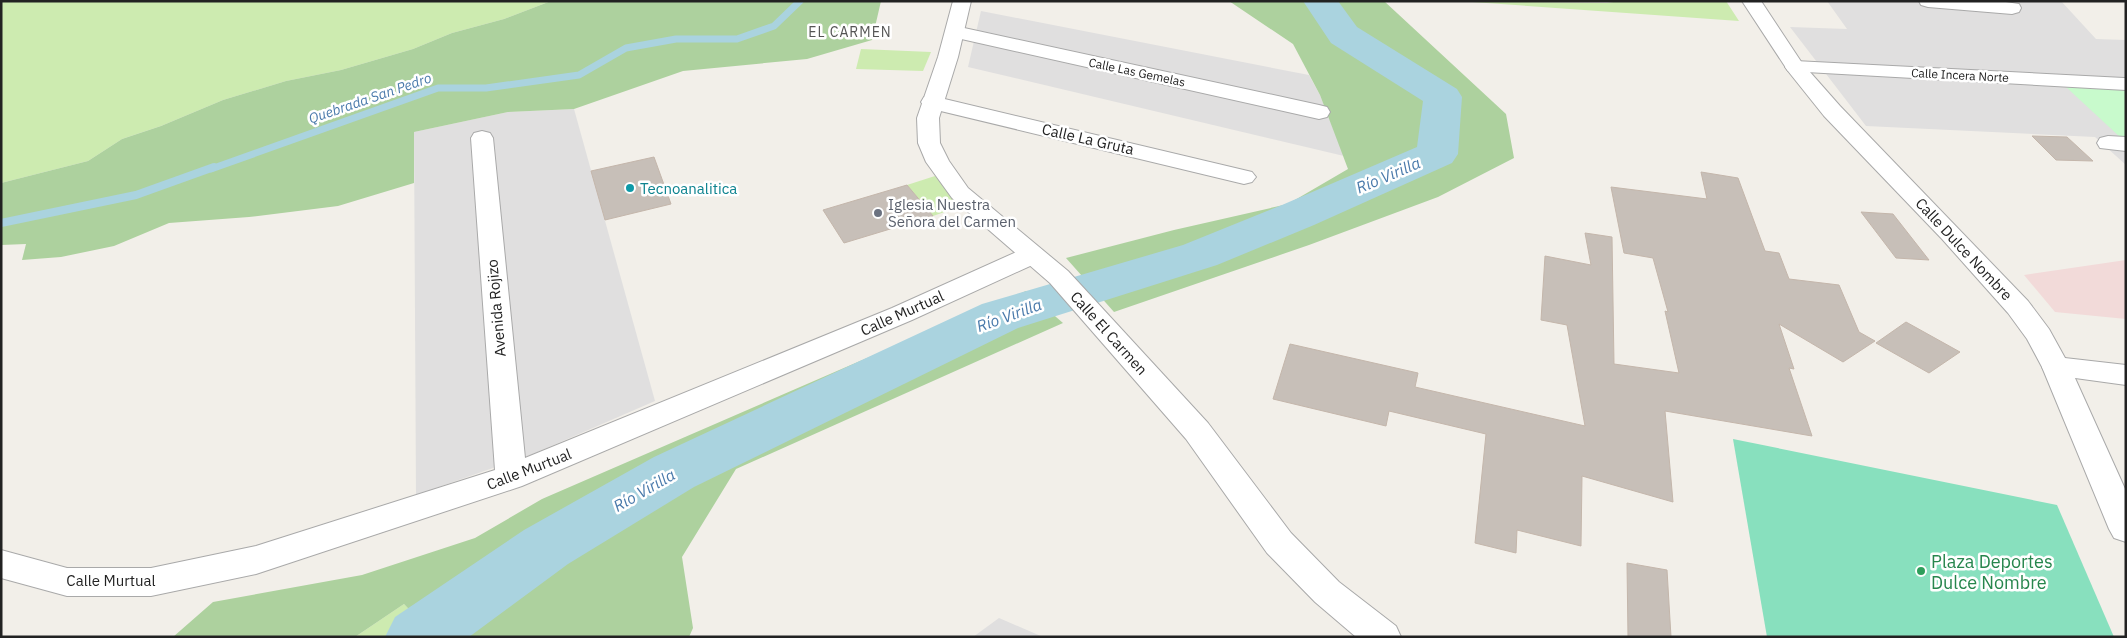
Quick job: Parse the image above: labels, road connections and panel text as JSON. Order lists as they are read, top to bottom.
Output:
{
  "streets": {
    "street": [
      "Calle Las Gemelas",
      "Calle Incera Norte",
      "Calle La Gruta",
      "Calle Dulce Nombre",
      "Avenida Rojizo",
      "Calle Murtual",
      "Calle El Carmen"
    ]
  },
  "crossings": [
    ["Calle Las Gemelas", "Calle El Carmen"],
    ["Calle Incera Norte", "Calle Dulce Nombre"],
    ["Calle La Gruta", "Calle El Carmen"],
    ["Avenida Rojizo", "Calle Murtual"],
    ["Calle Murtual", "Calle El Carmen"]
  ],
  "districts": ["EL CARMEN"],
  "water": ["Quebrada San Pedro", "Río Virilla"],
  "places": ["Tecnoanalitica", "Iglesia Nuestra Señora del Carmen", "Plaza Deportes Dulce Nombre"]
}
